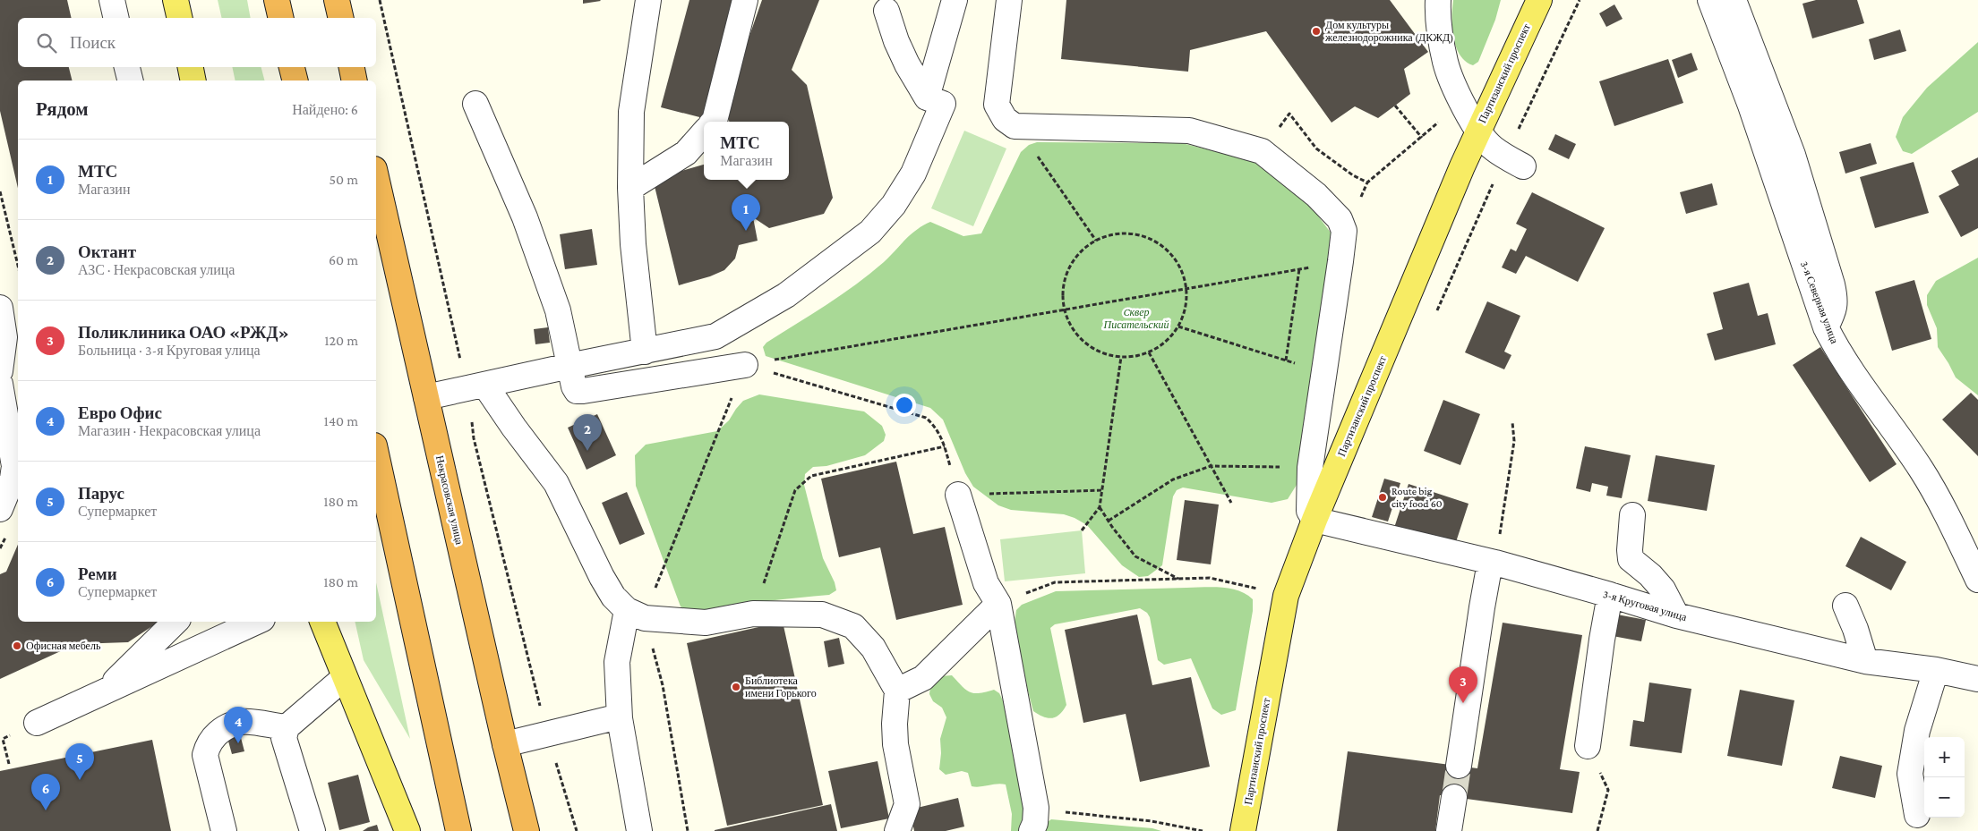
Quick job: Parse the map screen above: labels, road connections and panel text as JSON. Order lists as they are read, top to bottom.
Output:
{
  "streets": {
    "highway": ["Некрасовская улица"],
    "main road": ["Партизанский проспект"],
    "street": ["3-я Северная улица", "3-я Круговая улица"]
  },
  "crossings": [
    ["Партизанский проспект", "3-я Круговая улица"]
  ],
  "parks": ["Cквер Писательский"],
  "places": [
    "Дом культуры железнодорожника (ДКЖД)",
    "Route big city food 60",
    "Офисная мебель",
    "Библиотека имени Горького"
  ],
  "page": {
    "search": "Поиск",
    "heading": ["Рядом", "Найдено: 6"],
    "popup": ["МТС", "Магазин"],
    "list": [
      {
        "mark": "1",
        "name": "МТС",
        "note": "Магазин",
        "value": "50 m"
      },
      {
        "mark": "2",
        "name": "Октант",
        "note": "АЗС · Некрасовская улица",
        "value": "60 m"
      },
      {
        "mark": "3",
        "name": "Поликлиника ОАО «РЖД»",
        "note": "Больница · 3-я Круговая улица",
        "value": "120 m"
      },
      {
        "mark": "4",
        "name": "Евро Офис",
        "note": "Магазин · Некрасовская улица",
        "value": "140 m"
      },
      {
        "mark": "5",
        "name": "Парус",
        "note": "Супермаркет",
        "value": "180 m"
      },
      {
        "mark": "6",
        "name": "Реми",
        "note": "Супермаркет",
        "value": "180 m"
      }
    ],
    "pins": [
      "1",
      "2",
      "3",
      "4",
      "5",
      "6"
    ],
    "map_buttons": ["+", "−"]
  }
}
